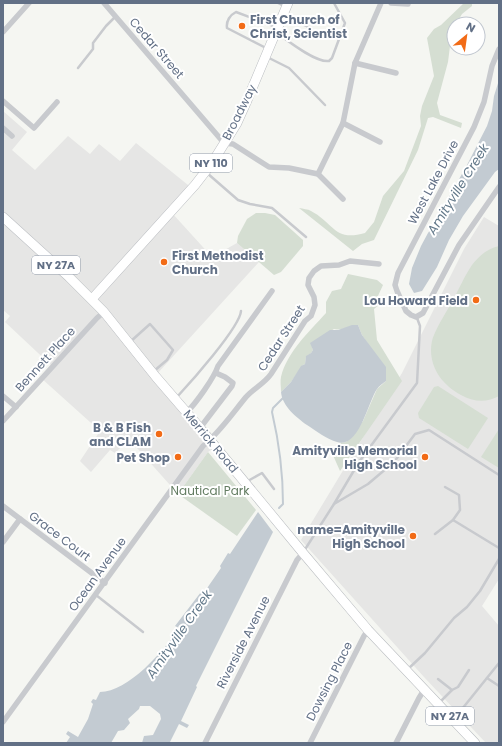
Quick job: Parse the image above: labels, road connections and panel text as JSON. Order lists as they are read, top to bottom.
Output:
{
  "streets": {
    "main road": [
      "Broadway",
      "NY 110",
      "NY 27A",
      "Merrick Road"
    ],
    "street": [
      "Cedar Street",
      "West Lake Drive",
      "Bennett Place",
      "Grace Court",
      "Ocean Avenue",
      "Riverside Avenue",
      "Dowsing Place"
    ]
  },
  "crossings": [
    ["Cedar Street", "Broadway"],
    ["Cedar Street", "Merrick Road"],
    ["Cedar Street", "Ocean Avenue"],
    ["Broadway", "Merrick Road"],
    ["Bennett Place", "Merrick Road"],
    ["Merrick Road", "Ocean Avenue"],
    ["Merrick Road", "Riverside Avenue"],
    ["Merrick Road", "Dowsing Place"],
    ["Grace Court", "Ocean Avenue"]
  ],
  "water": ["Amityville Creek"],
  "parks": ["Nautical Park"],
  "places": [
    "First Church of Christ, Scientist",
    "First Methodist Church",
    "Lou Howard Field",
    "B & B Fish and CLAM",
    "Pet Shop",
    "Amityville Memorial High School",
    "name=Amityville High School"
  ],
  "north": "top right"
}
